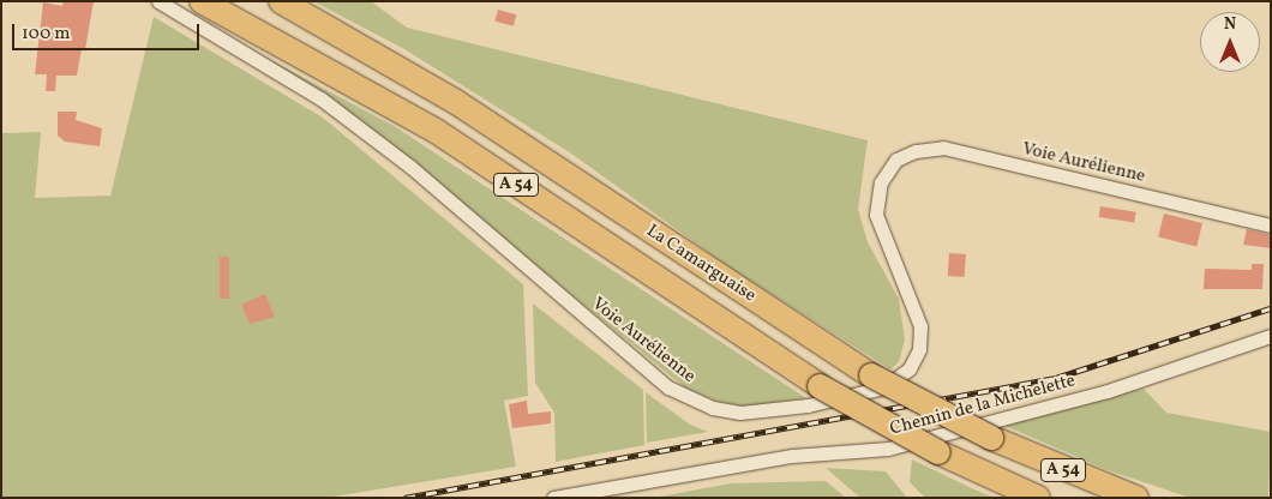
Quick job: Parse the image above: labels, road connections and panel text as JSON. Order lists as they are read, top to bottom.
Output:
{
  "streets": {
    "highway": ["A 54", "La Camarguaise"],
    "street": ["Voie Aurélienne", "Chemin de la Michelette"]
  },
  "scale_bar": "100 m",
  "north": "top"
}
